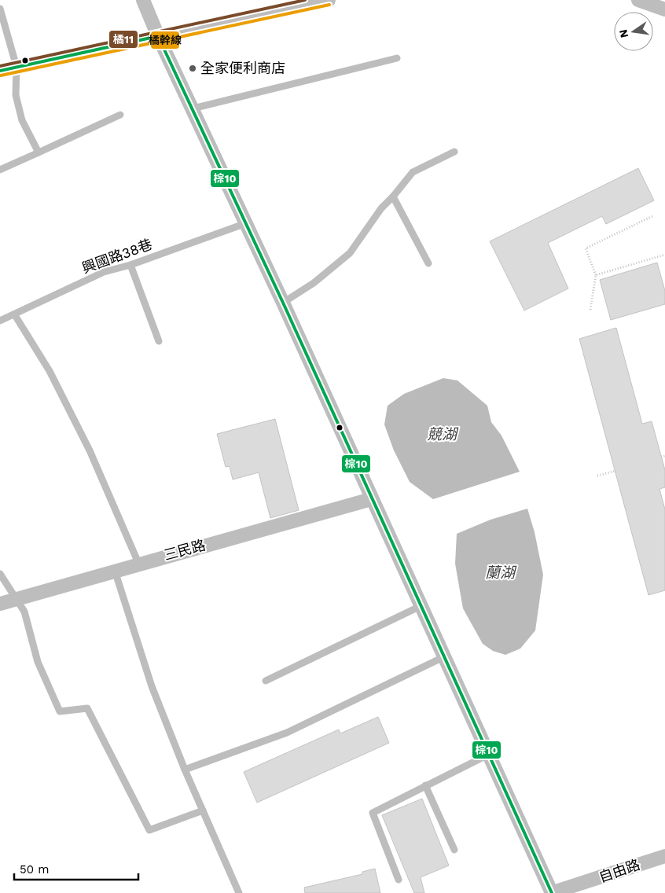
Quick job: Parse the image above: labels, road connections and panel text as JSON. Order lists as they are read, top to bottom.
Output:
{
  "streets": {
    "street": ["三民路", "自由路"],
    "lane": ["興國路38巷"]
  },
  "water": ["競湖", "蘭湖"],
  "places": ["全家便利商店"],
  "lines": ["transit line 橘11", "transit line 橘幹線", "transit line 棕10"],
  "scale_bar": "50 m",
  "north": "left"
}
